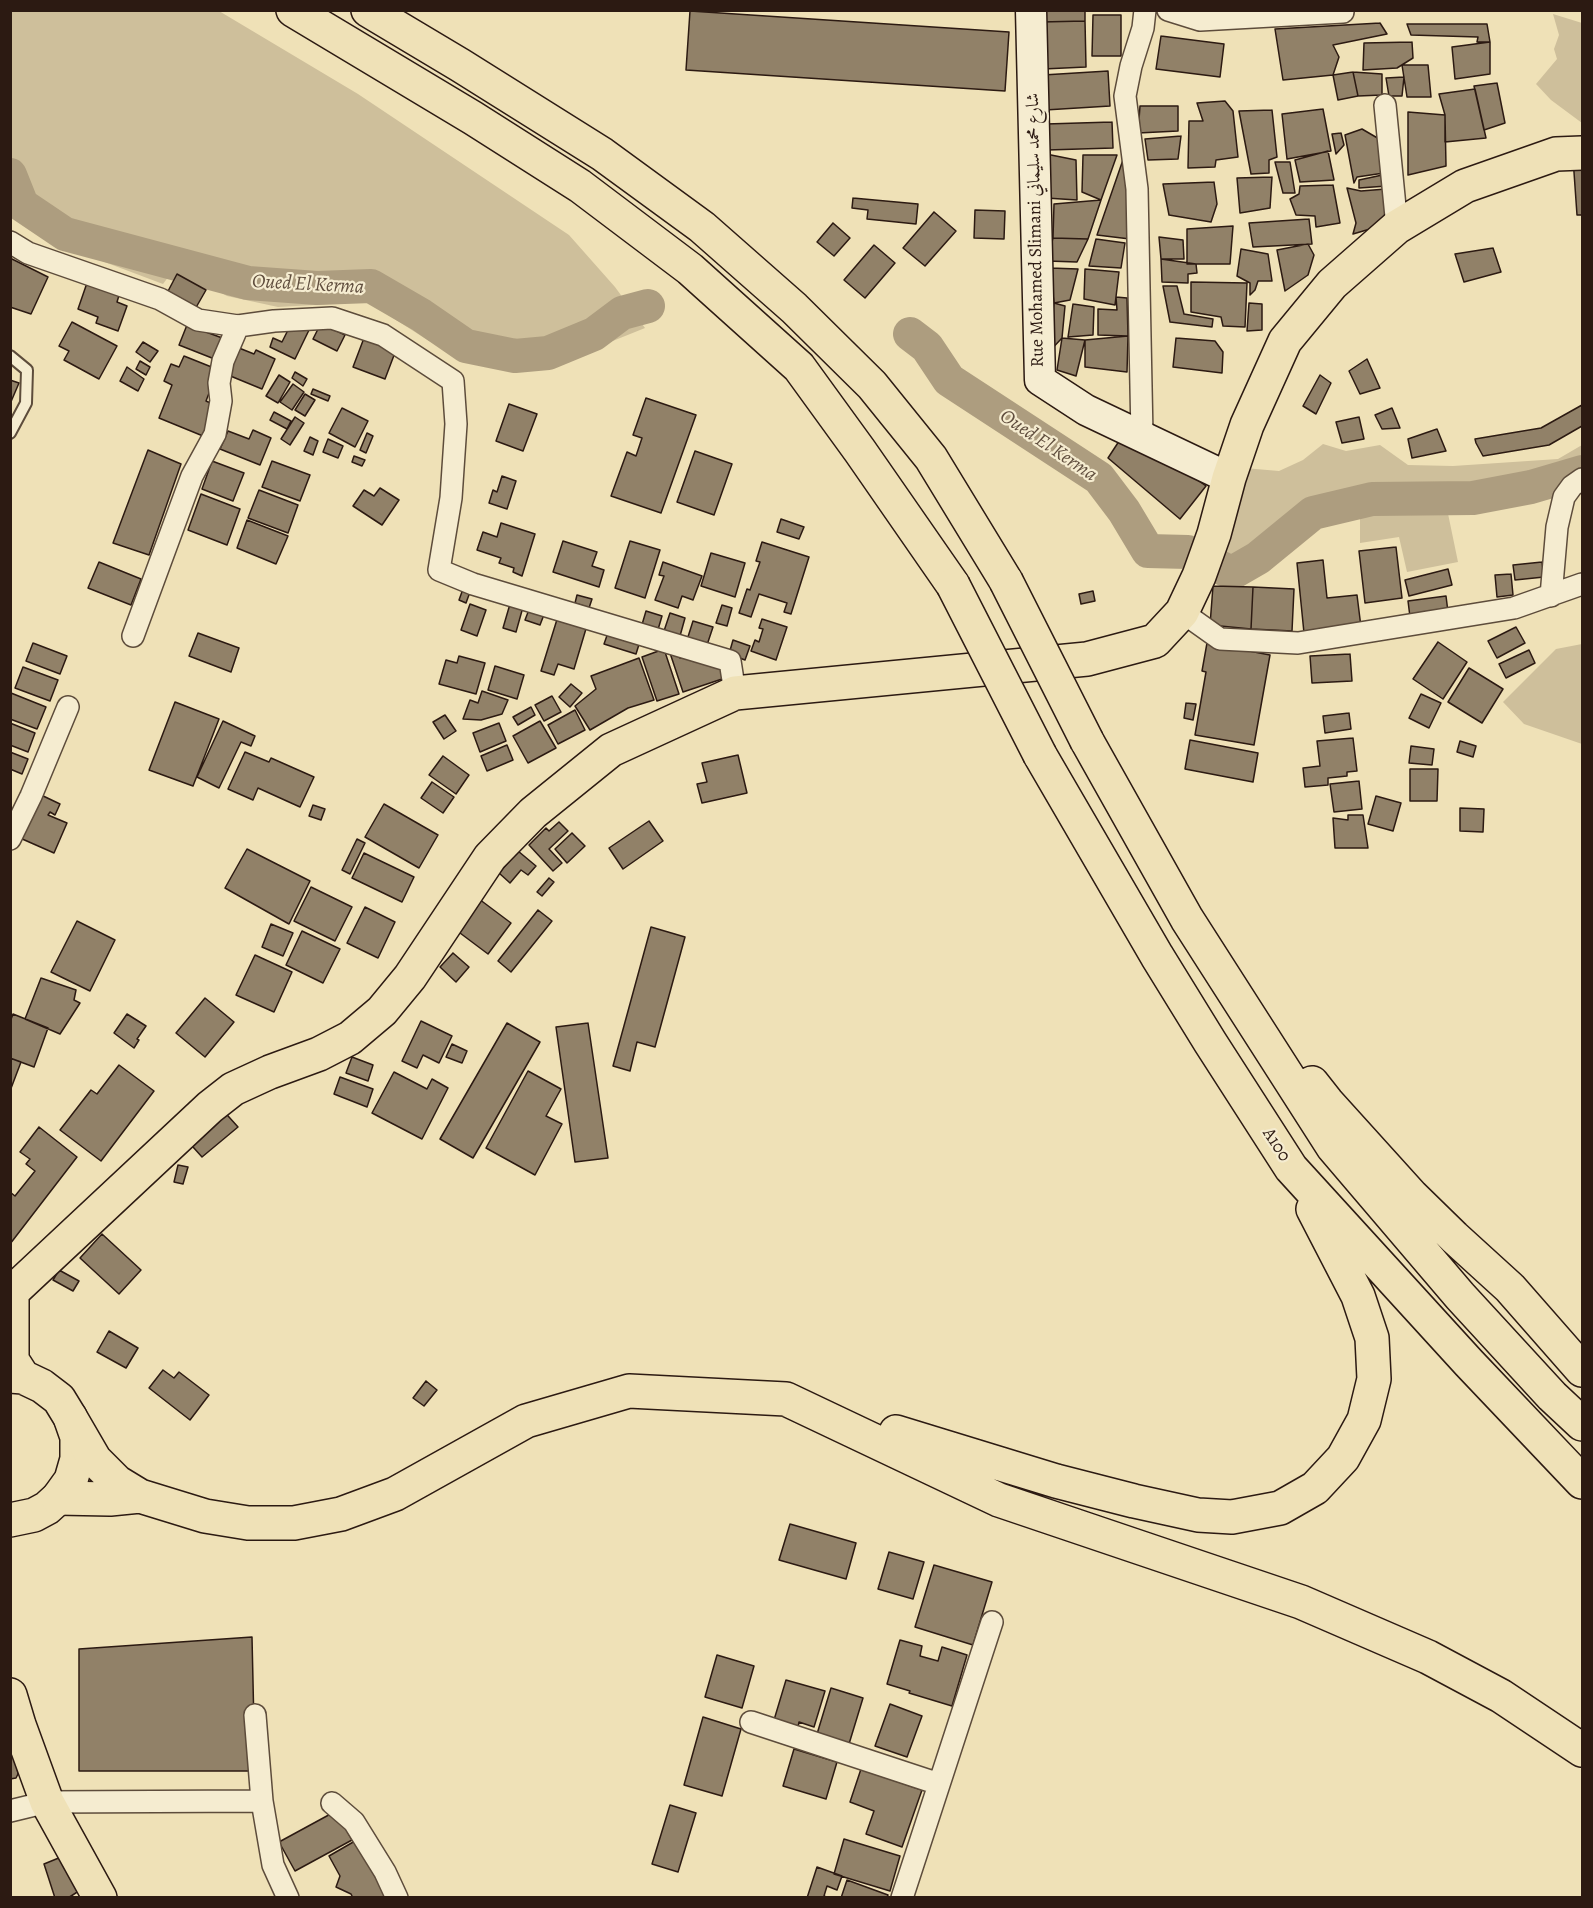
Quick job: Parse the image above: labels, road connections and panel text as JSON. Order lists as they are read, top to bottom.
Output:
{
  "streets": {
    "main road": ["A100"],
    "street": ["Rue Mohamed Slimani شارع محمد سليماني"]
  },
  "water": ["Oued El Kerma"]
}
